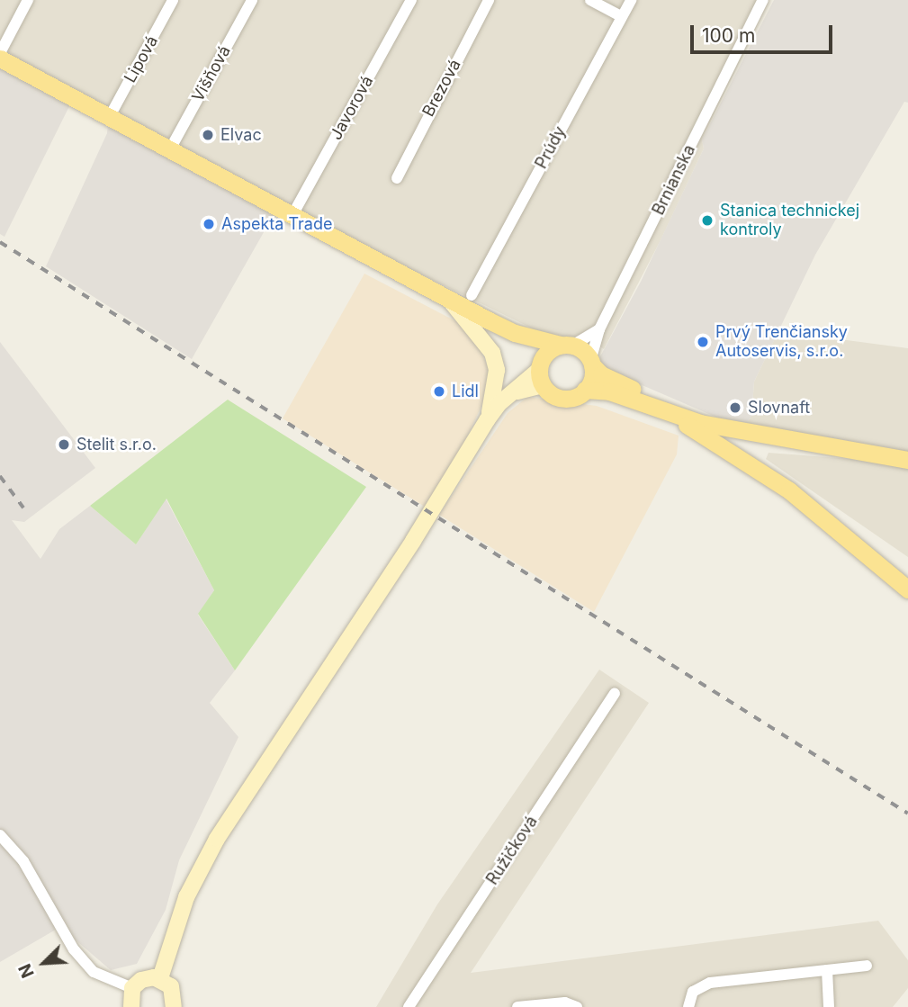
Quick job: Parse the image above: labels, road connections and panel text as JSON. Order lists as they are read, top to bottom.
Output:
{
  "streets": {
    "street": [
      "Lipová",
      "Višňová",
      "Brezová",
      "Javorová",
      "Prúdy",
      "Brnianska",
      "Ružičková"
    ]
  },
  "places": [
    "Elvac",
    "Stanica technickej kontroly",
    "Aspekta Trade",
    "Prvý Trenčiansky Autoservis, s.r.o.",
    "Lidl",
    "Slovnaft",
    "Stelit s.r.o."
  ],
  "scale_bar": "100 m",
  "north": "bottom left"
}
